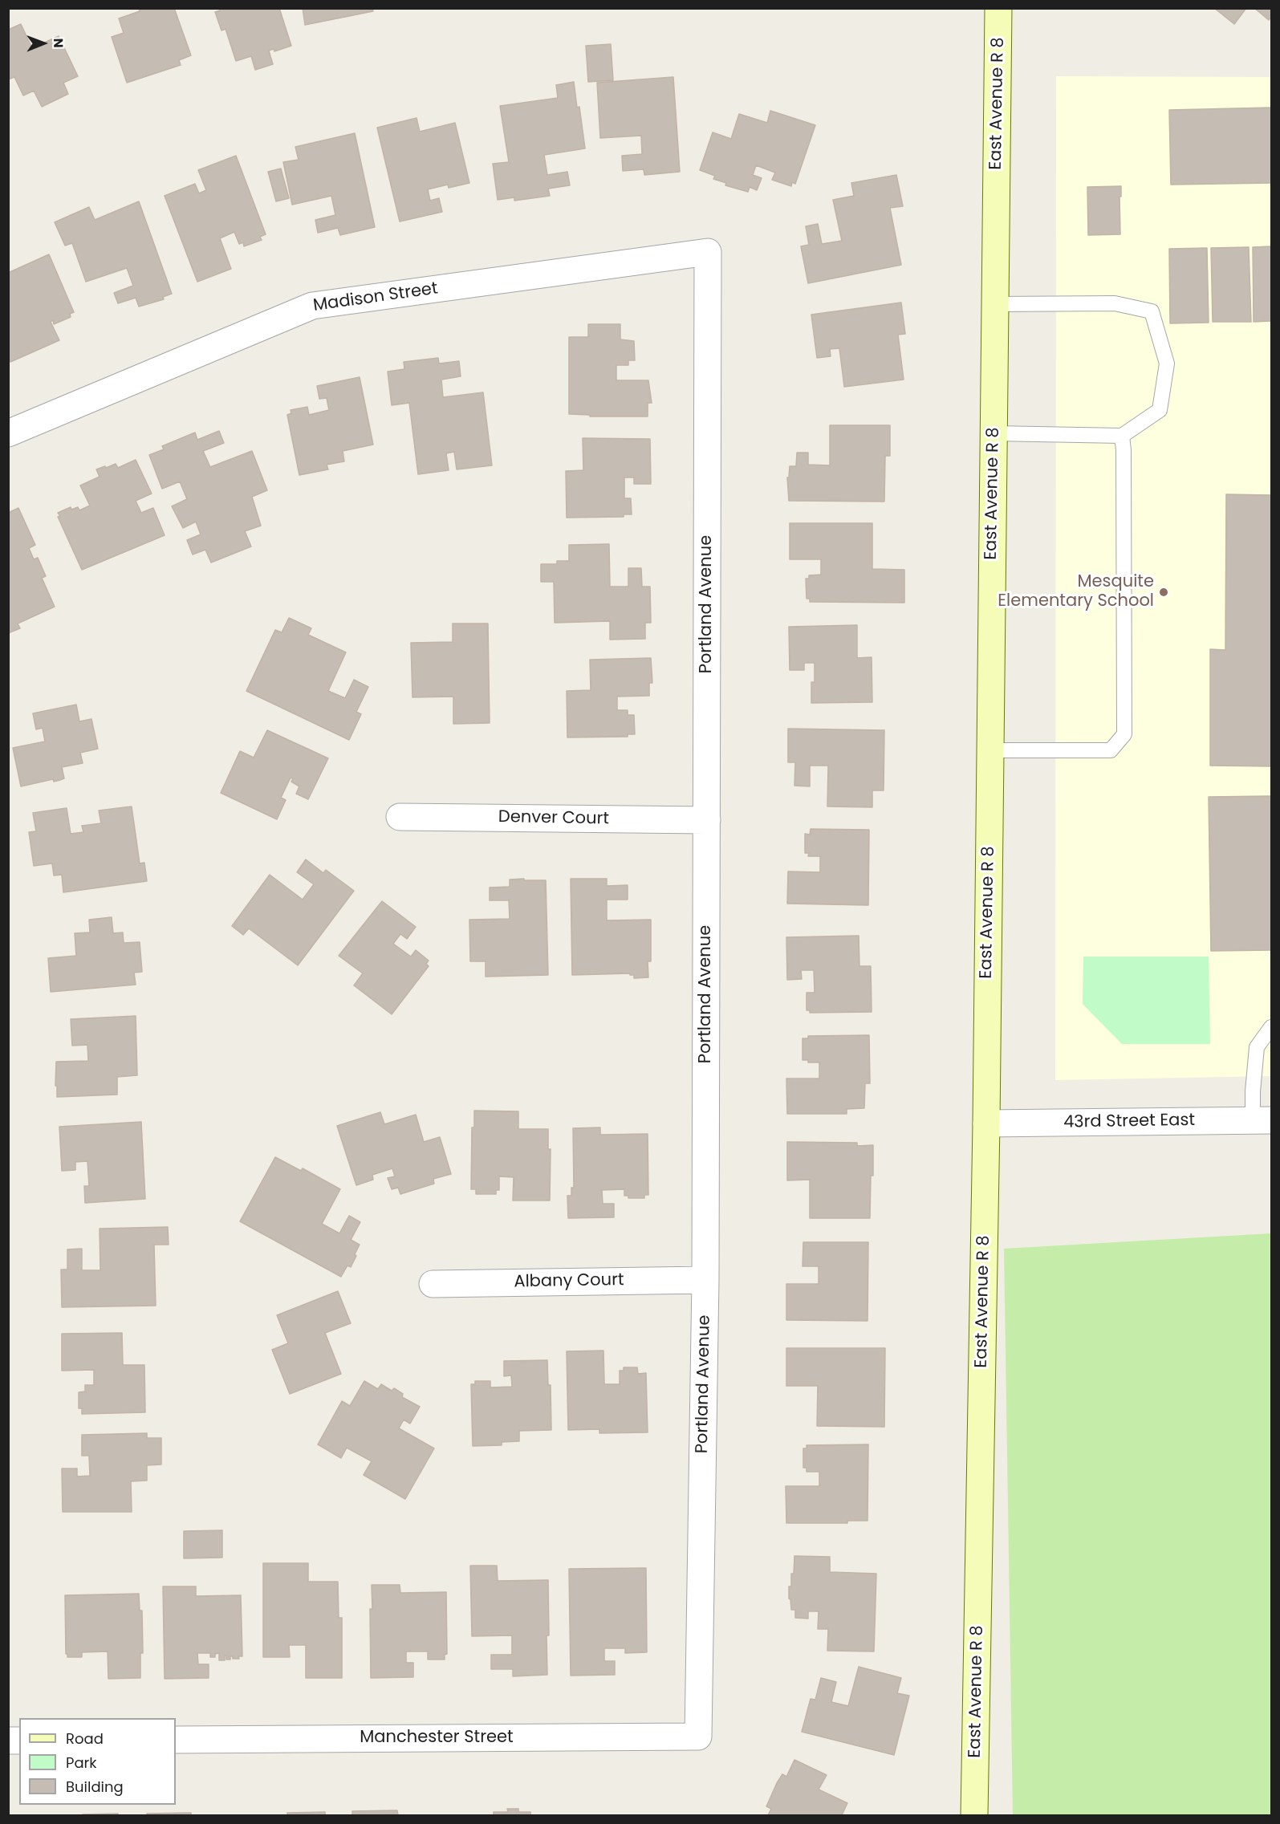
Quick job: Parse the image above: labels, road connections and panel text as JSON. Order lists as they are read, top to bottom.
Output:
{
  "streets": {
    "street": [
      "East Avenue R 8",
      "Madison Street",
      "Portland Avenue",
      "Denver Court",
      "43rd Street East",
      "Albany Court",
      "Manchester Street"
    ]
  },
  "crossings": [
    ["East Avenue R 8", "43rd Street East"],
    ["Madison Street", "Portland Avenue"],
    ["Portland Avenue", "Denver Court"],
    ["Portland Avenue", "Albany Court"],
    ["Portland Avenue", "Manchester Street"]
  ],
  "places": ["Mesquite Elementary School"],
  "legend": ["Road", "Park", "Building"],
  "north": "right"
}
